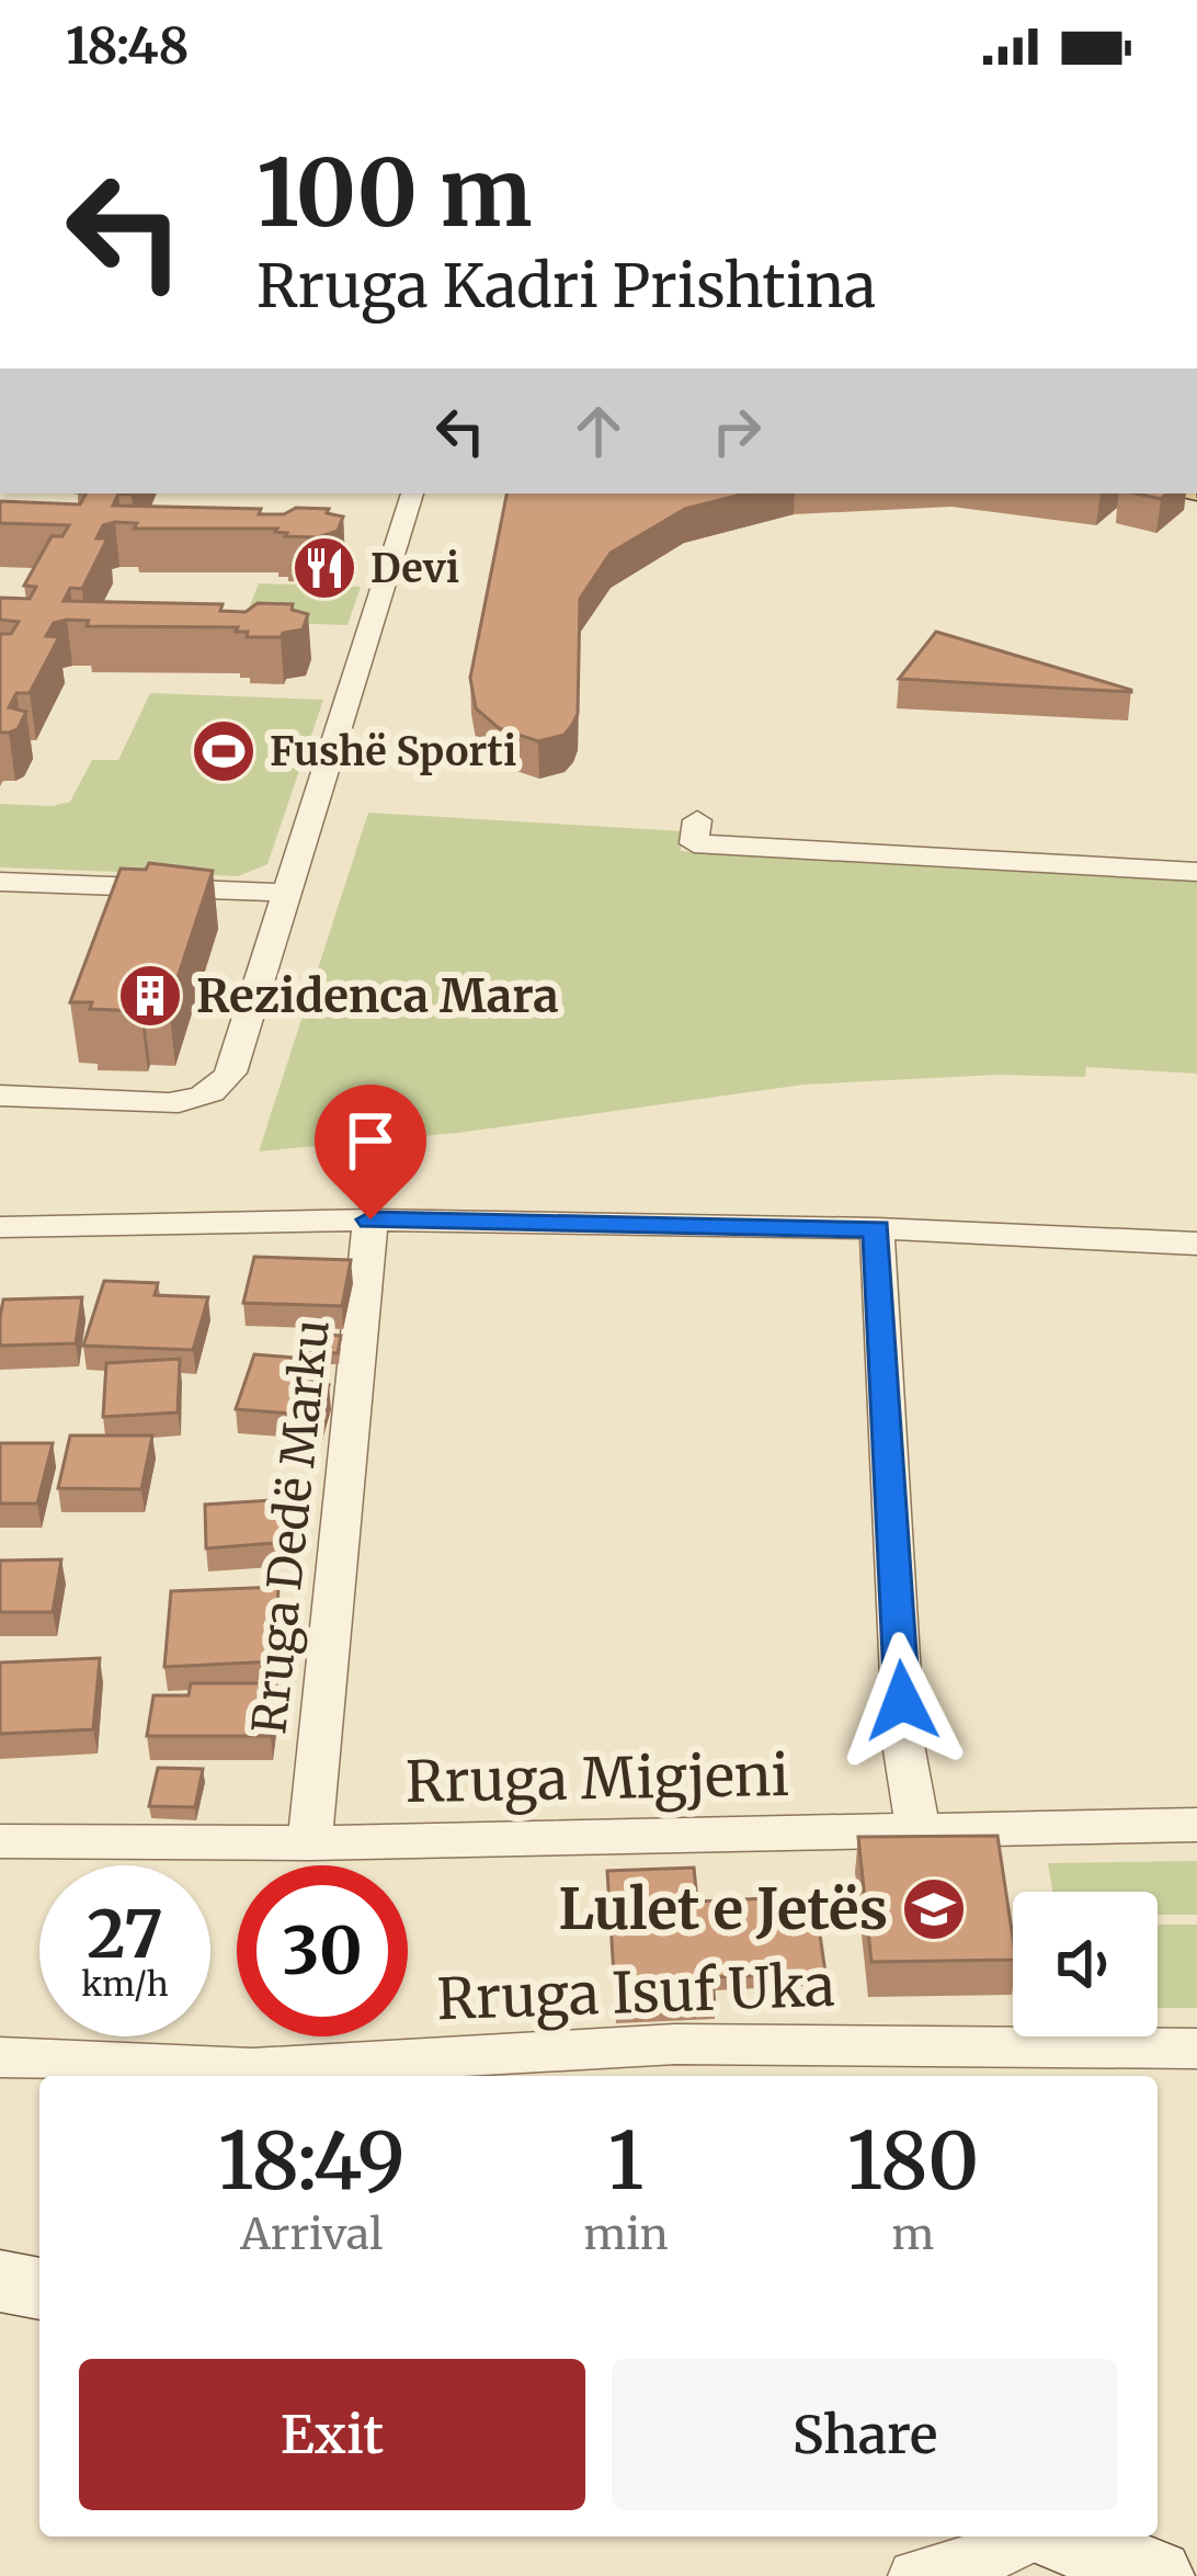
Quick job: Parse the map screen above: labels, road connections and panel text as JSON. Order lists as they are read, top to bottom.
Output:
{
  "streets": {
    "street": ["Rruga Dedë Marku", "Rruga Migjeni", "Rruga Isuf Uka"]
  },
  "crossings": [
    ["Rruga Dedë Marku", "Rruga Migjeni"]
  ],
  "places": {
    "restaurant": ["Devi"],
    "sports": ["Fushë Sporti"],
    "building": ["Rezidenca Mara"],
    "school or university": ["Lulet e Jetës"]
  },
  "page": {
    "status": "18:48",
    "turn": ["100 m", "Rruga Kadri Prishtina"],
    "speed": "27 km/h",
    "limit": "30",
    "eta": [
      "18:49",
      "Arrival",
      "1",
      "min",
      "180",
      "m"
    ],
    "buttons": ["Exit", "Share"]
  }
}
